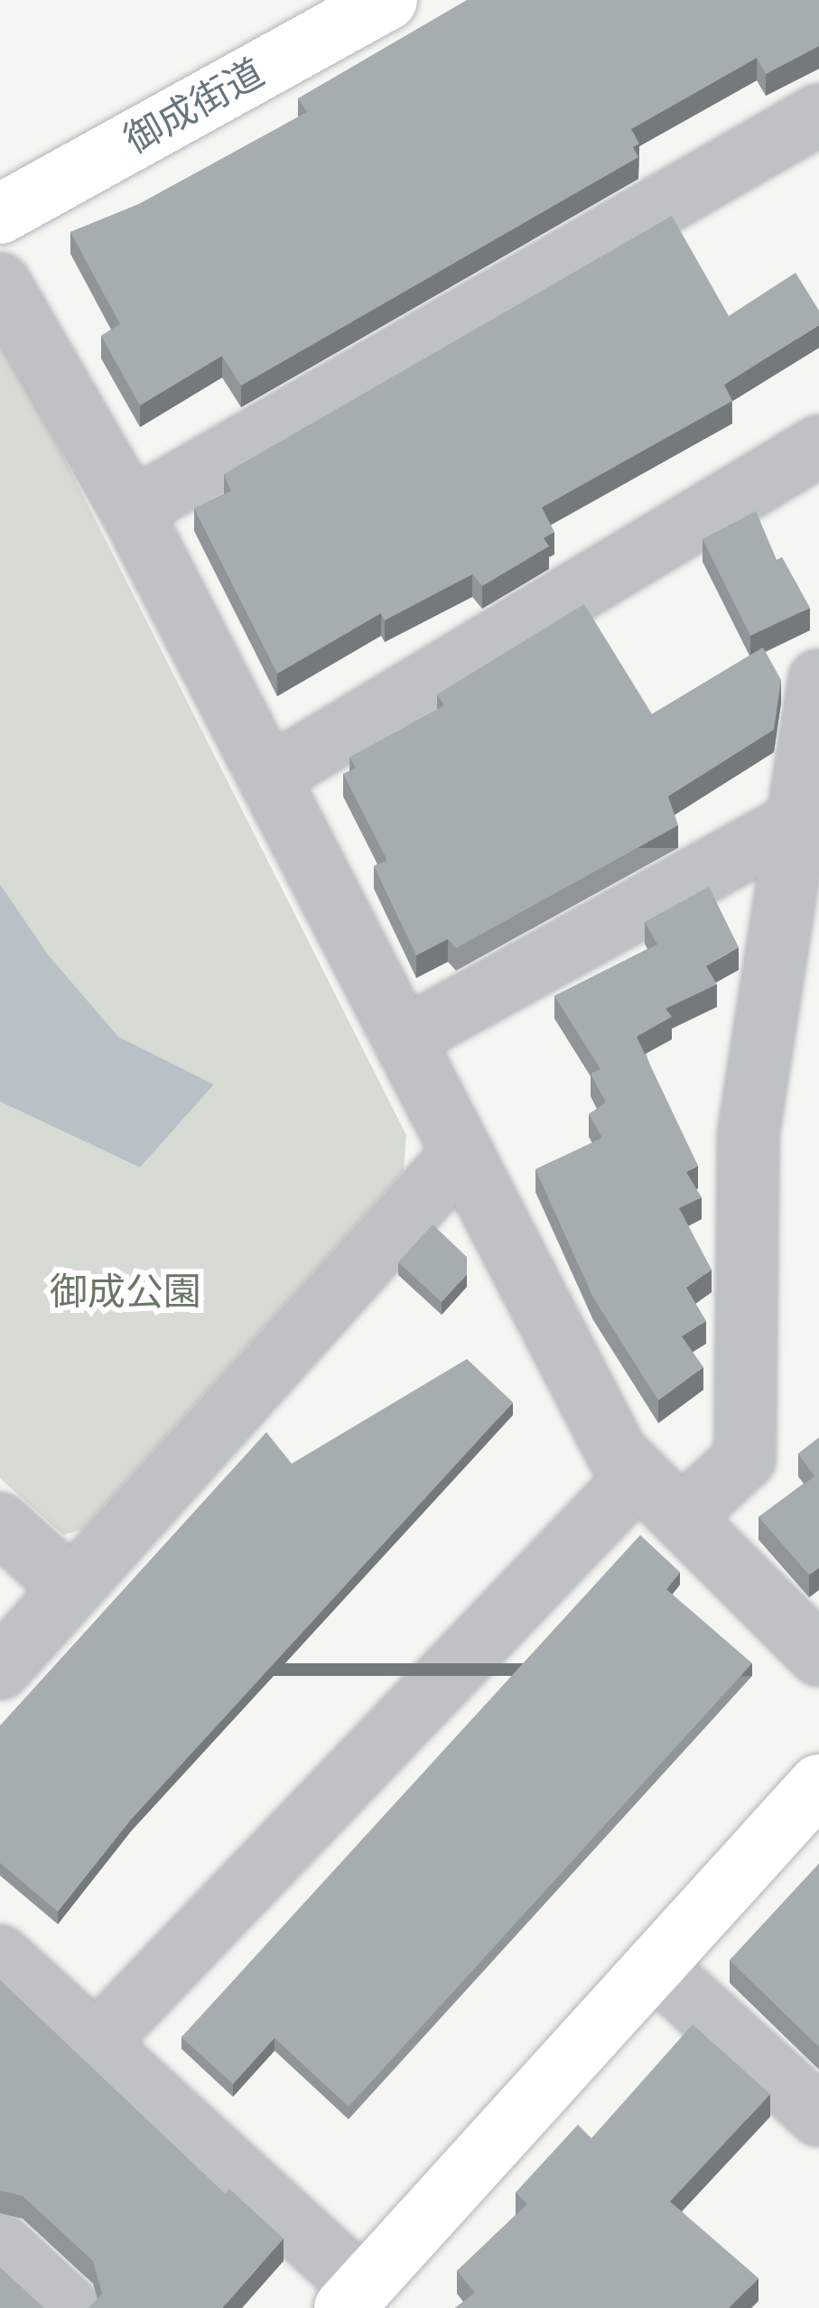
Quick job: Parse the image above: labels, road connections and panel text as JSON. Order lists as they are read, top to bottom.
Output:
{
  "streets": {
    "street": ["御成街道"]
  },
  "parks": ["御成公園"]
}
